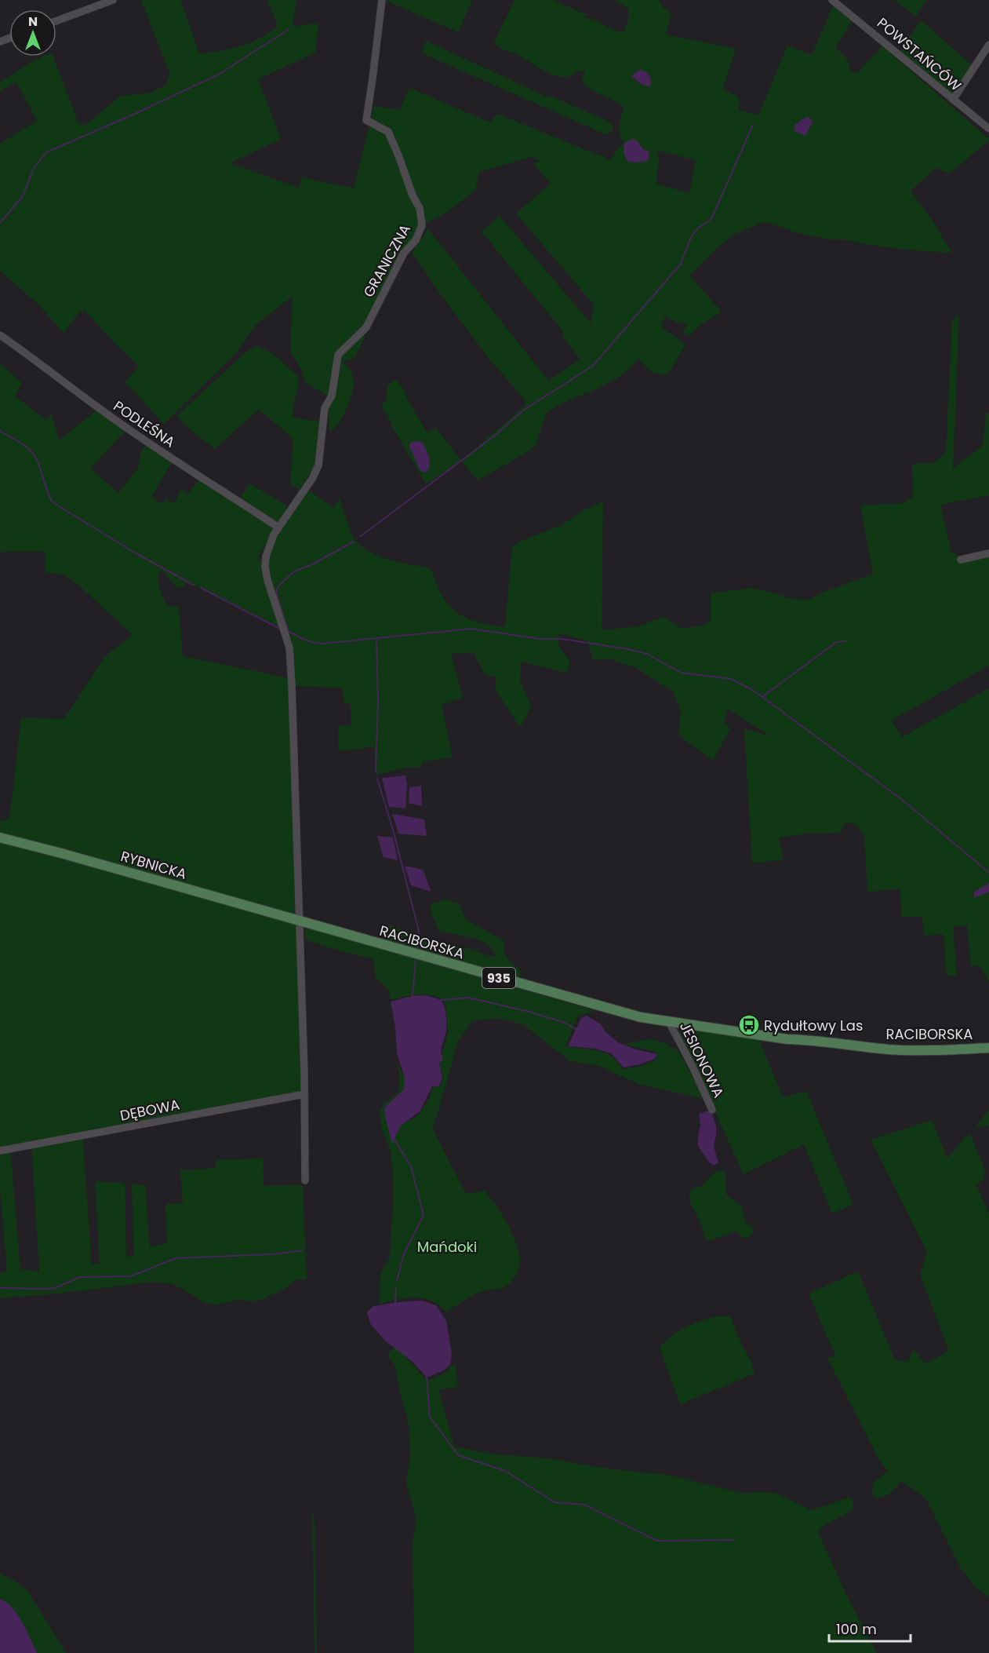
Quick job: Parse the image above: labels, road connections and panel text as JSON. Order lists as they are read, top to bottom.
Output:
{
  "streets": {
    "main road": ["RYBNICKA", "RACIBORSKA", "935"],
    "street": [
      "POWSTAŃCÓW",
      "GRANICZNA",
      "PODLEŚNA",
      "JESIONOWA",
      "DĘBOWA"
    ]
  },
  "crossings": [
    ["GRANICZNA", "PODLEŚNA"],
    ["RYBNICKA", "RACIBORSKA"],
    ["RACIBORSKA", "JESIONOWA"]
  ],
  "parks": ["Mańdoki"],
  "places": {
    "bus stop": ["Rydułtowy Las"]
  },
  "scale_bar": "100 m",
  "north": "top"
}
